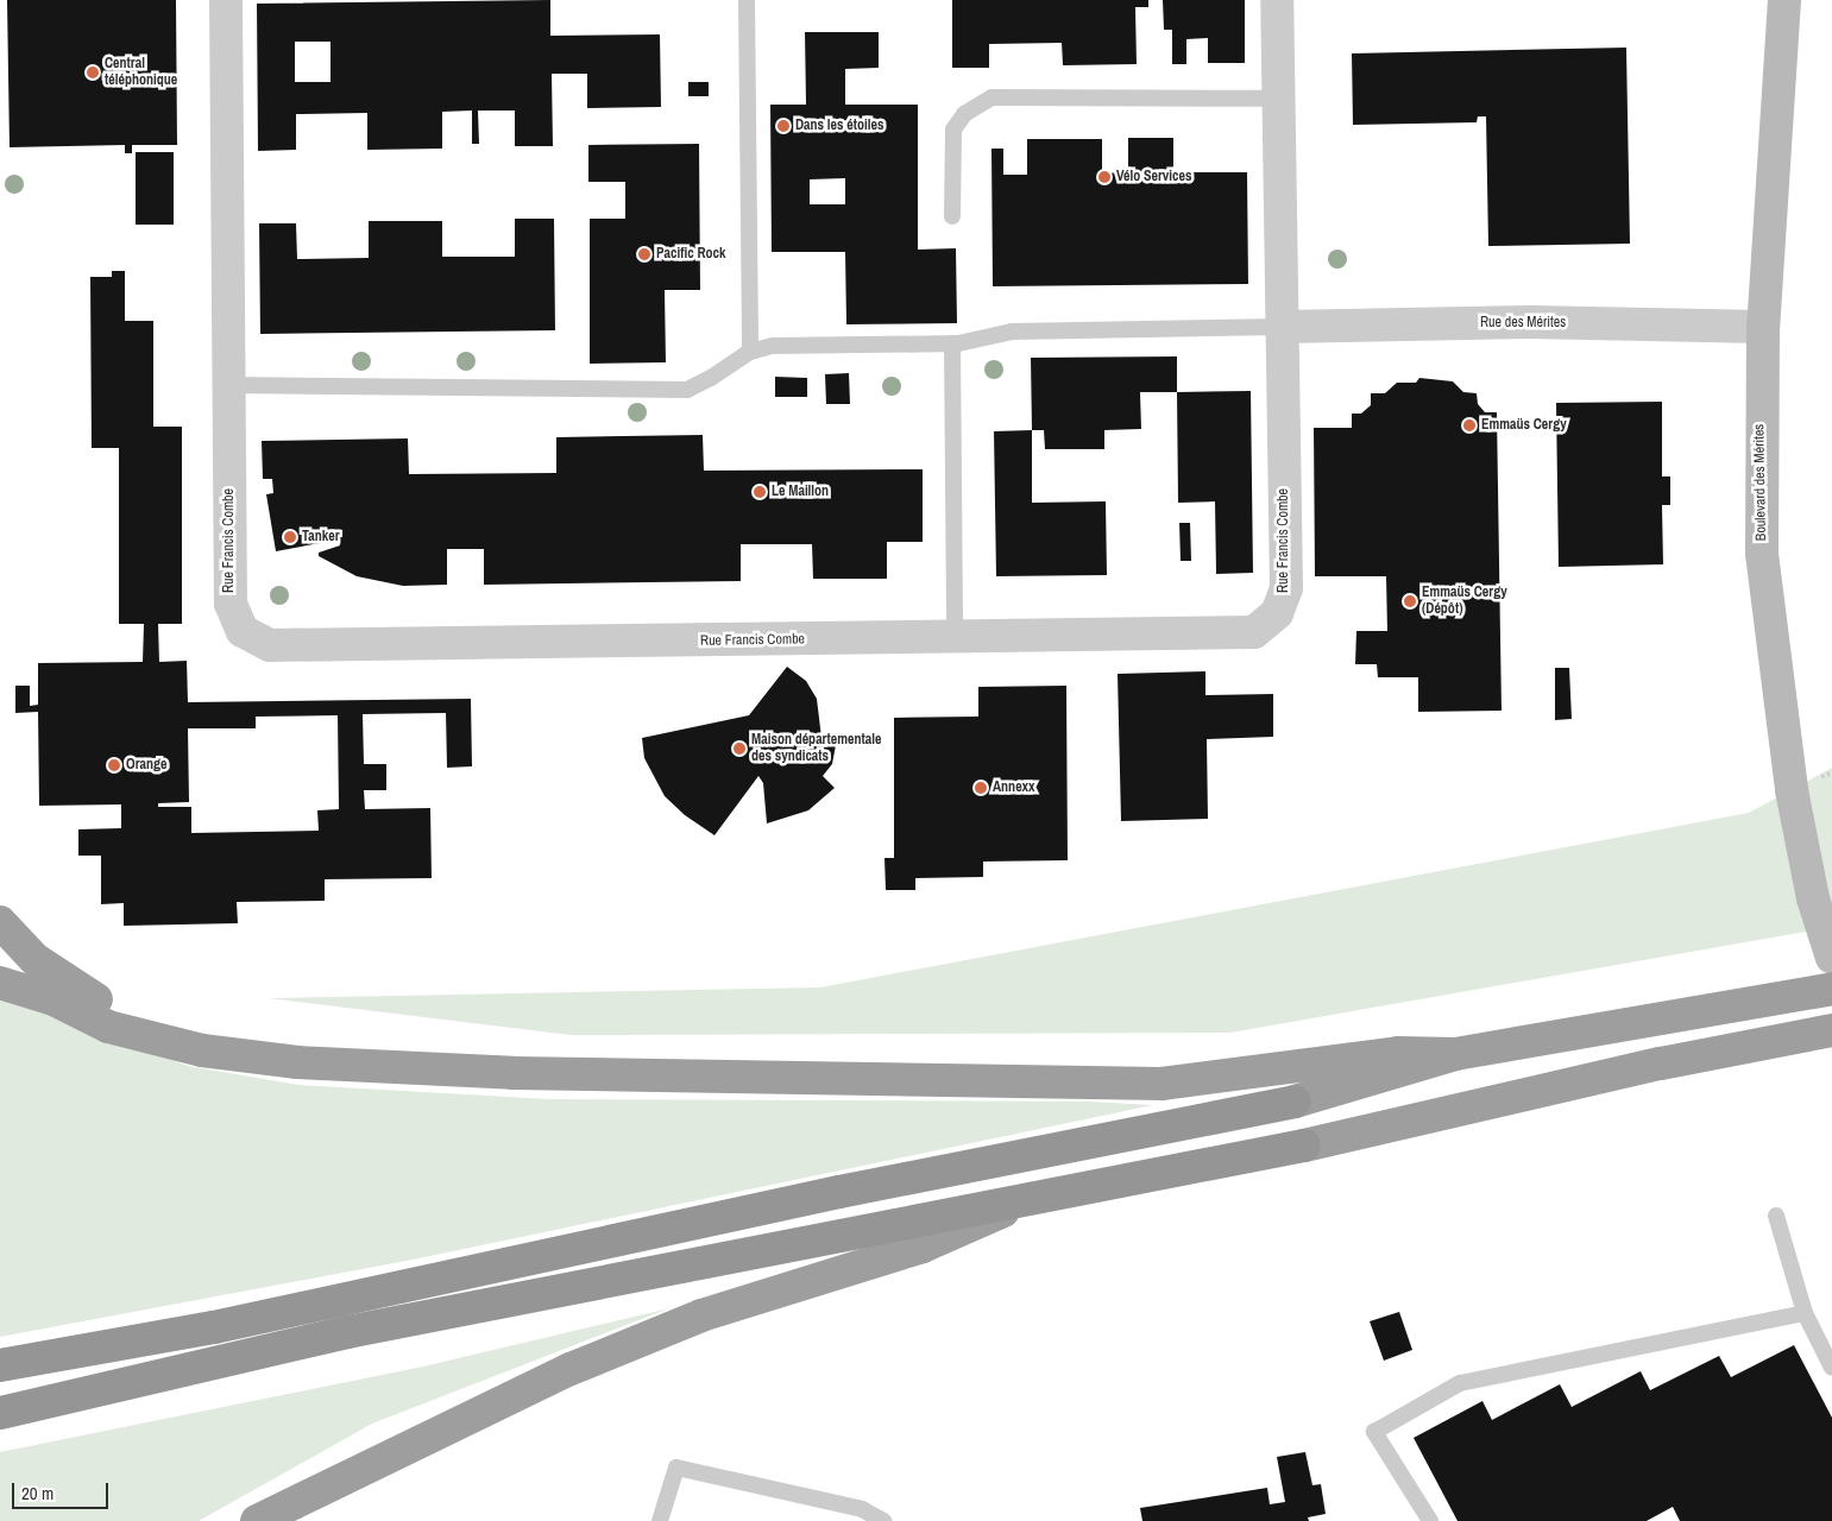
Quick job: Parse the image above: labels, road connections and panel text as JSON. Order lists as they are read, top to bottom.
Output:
{
  "streets": {
    "main road": ["Boulevard des Mérites"],
    "street": ["Rue des Mérites", "Rue Francis Combe"]
  },
  "crossings": [
    ["Rue des Mérites", "Boulevard des Mérites"],
    ["Rue des Mérites", "Rue Francis Combe"]
  ],
  "places": [
    "Central téléphonique",
    "Dans les étoiles",
    "Vélo Services",
    "Pacific Rock",
    "Emmaüs Cergy",
    "Le Maillon",
    "Tanker",
    "Emmaüs Cergy (Dépôt)",
    "Maison départementale des syndicats",
    "Orange",
    "Annexx"
  ],
  "scale_bar": "20 m"
}
